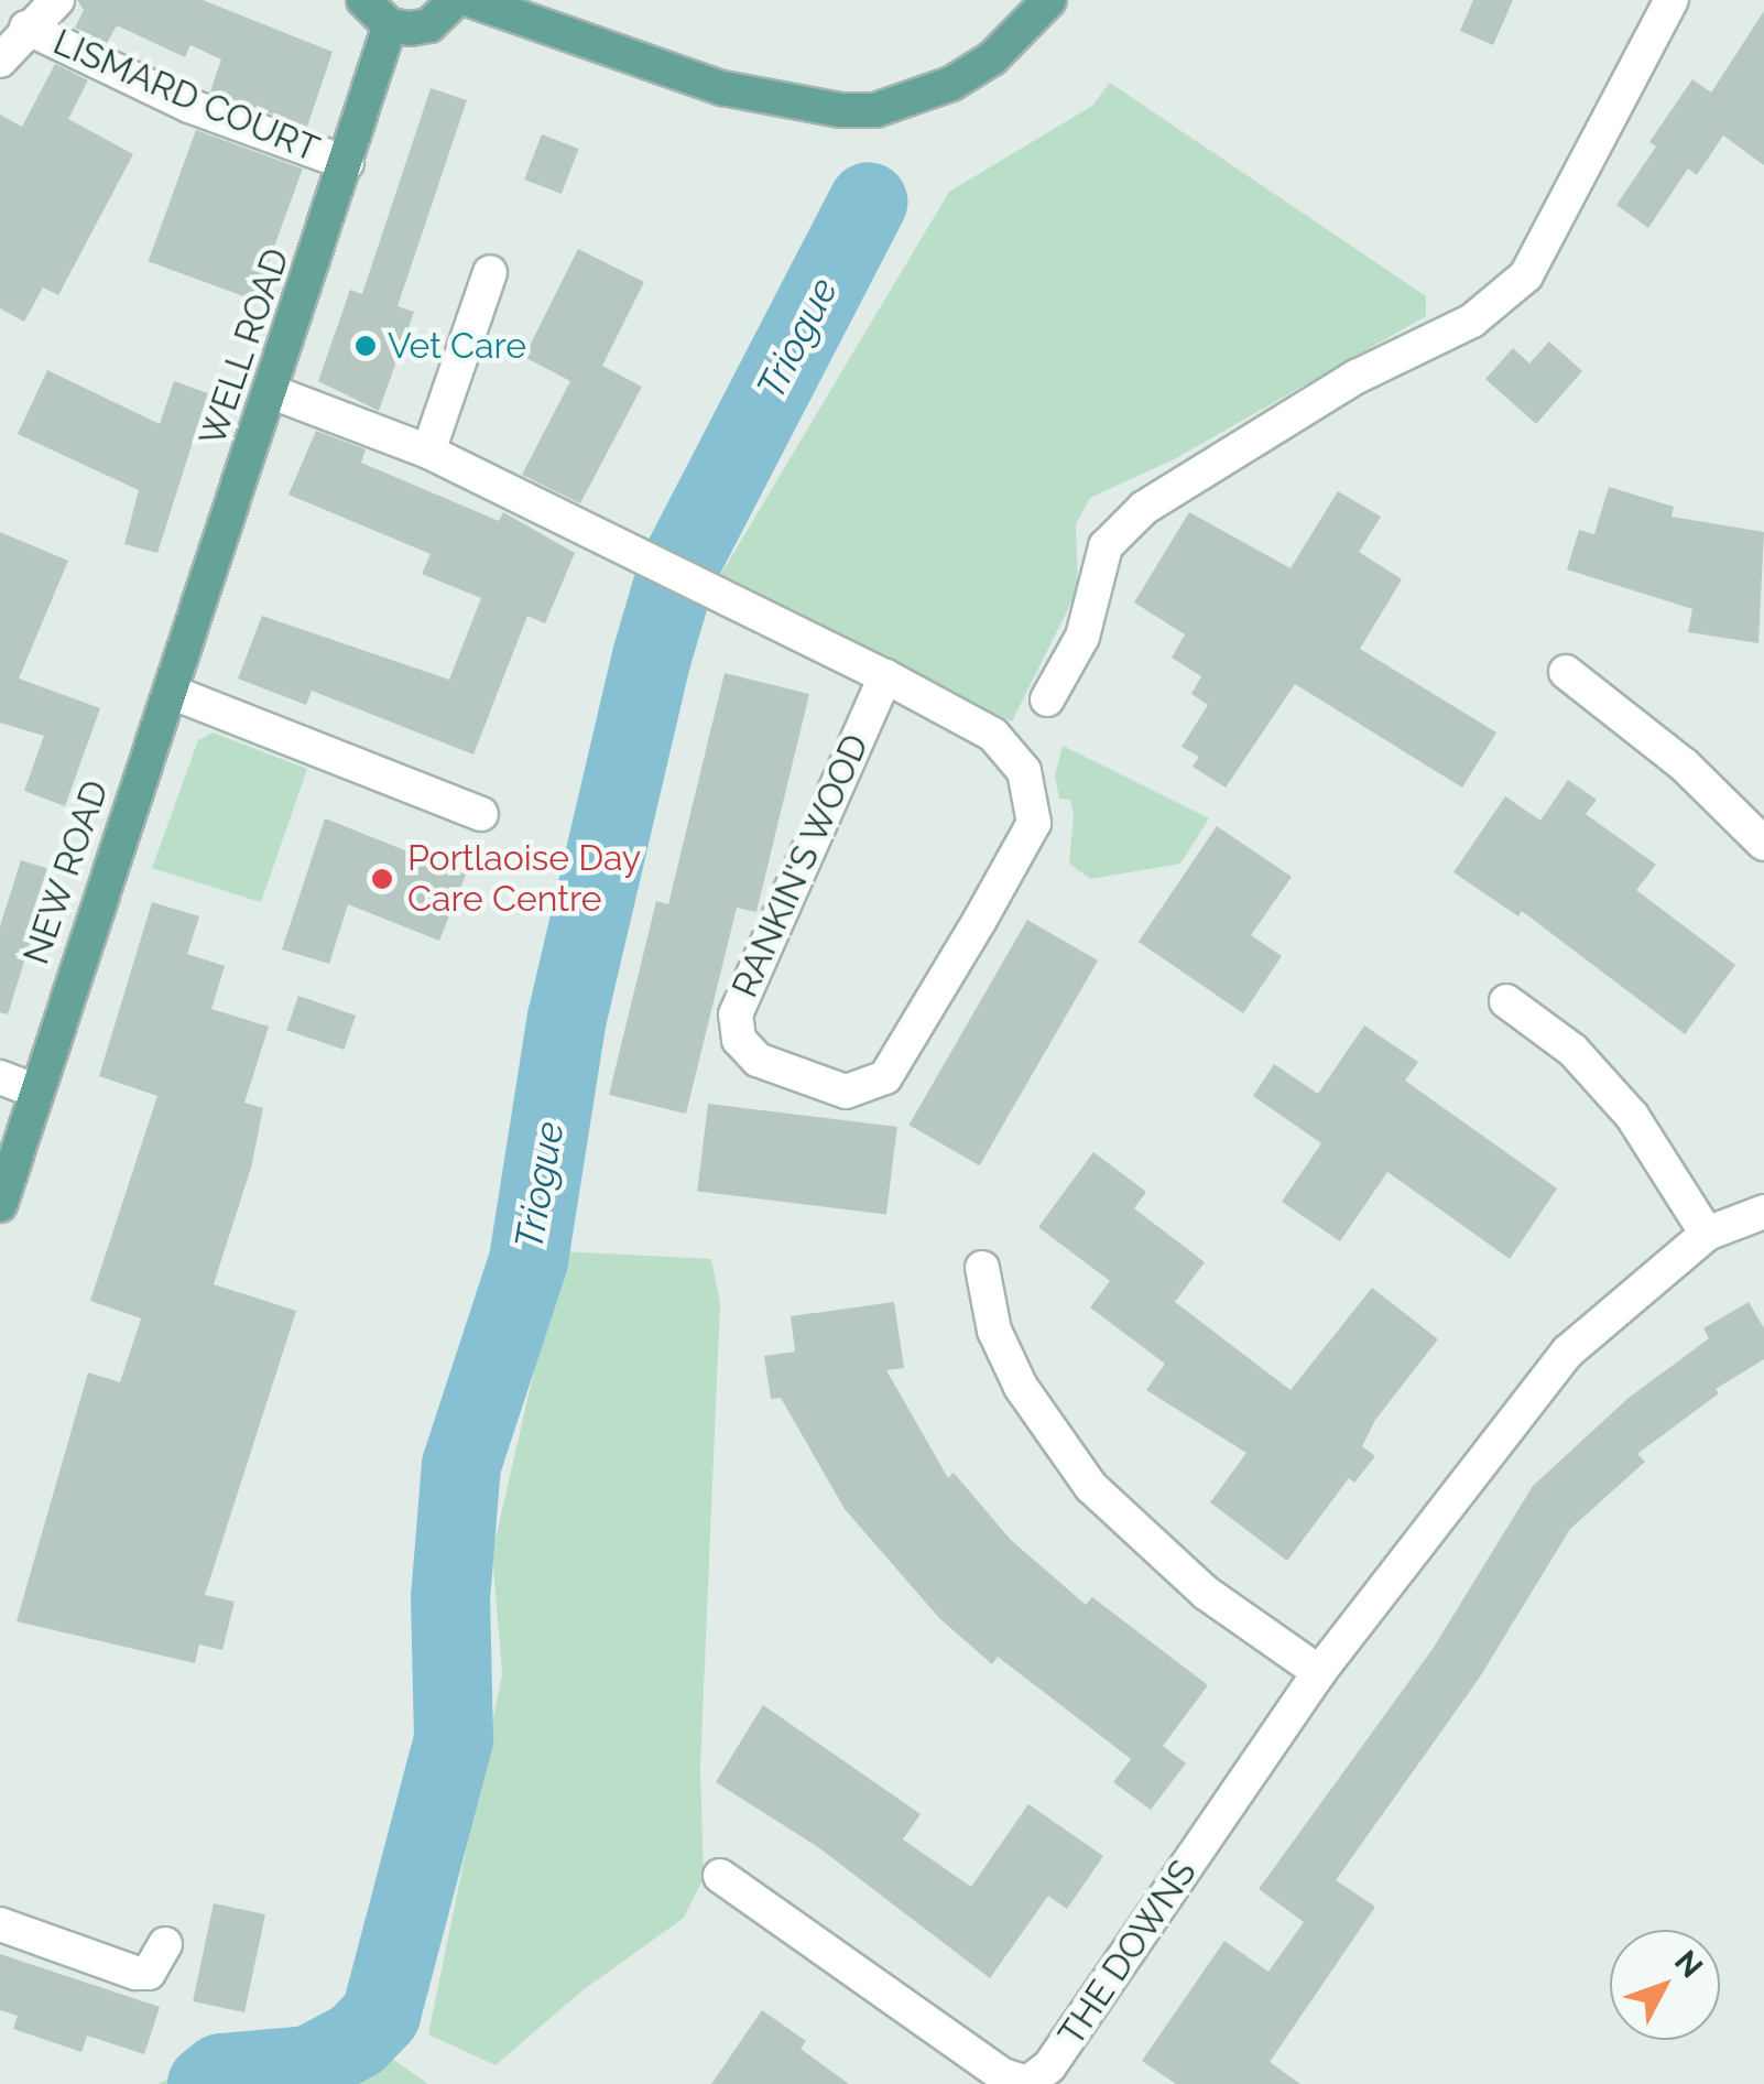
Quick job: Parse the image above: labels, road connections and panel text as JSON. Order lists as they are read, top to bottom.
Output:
{
  "streets": {
    "main road": ["WELL ROAD", "NEW ROAD"],
    "street": ["LISMARD COURT", "RANKIN'S WOOD", "THE DOWNS"]
  },
  "crossings": [
    ["LISMARD COURT", "WELL ROAD"],
    ["WELL ROAD", "RANKIN'S WOOD"],
    ["WELL ROAD", "NEW ROAD"]
  ],
  "water": ["Triogue"],
  "places": ["Vet Care", "Portlaoise Day Care Centre"],
  "north": "top right"
}
